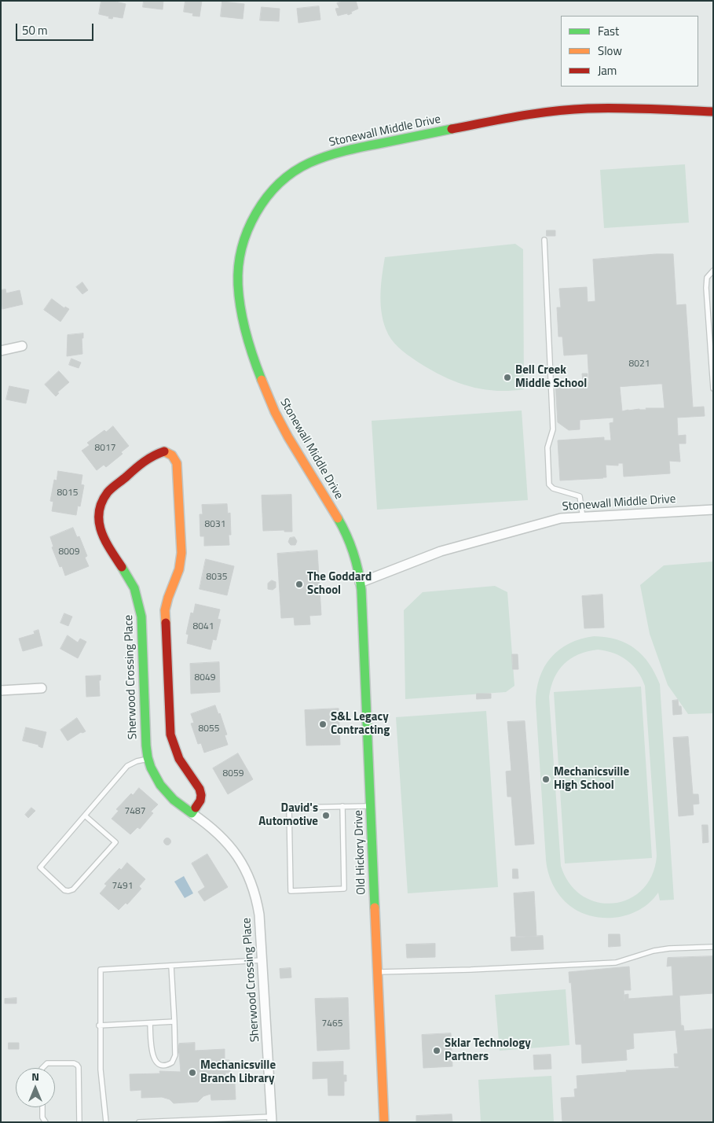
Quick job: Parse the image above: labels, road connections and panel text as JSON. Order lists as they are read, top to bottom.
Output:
{
  "streets": {
    "street": ["Stonewall Middle Drive", "Sherwood Crossing Place", "Old Hickory Drive"]
  },
  "crossings": [
    ["Stonewall Middle Drive", "Old Hickory Drive"]
  ],
  "places": [
    "Bell Creek Middle School",
    "The Goddard School",
    "S&L Legacy Contracting",
    "Mechanicsville High School",
    "David's Automotive",
    "Sklar Technology Partners",
    "Mechanicsville Branch Library"
  ],
  "house_numbers": [
    "8021",
    "8017",
    "8015",
    "8031",
    "8009",
    "8035",
    "8041",
    "8049",
    "8055",
    "8059",
    "7487",
    "7491",
    "7465"
  ],
  "legend": ["Fast", "Slow", "Jam"],
  "scale_bar": "50 m",
  "north": "top"
}
